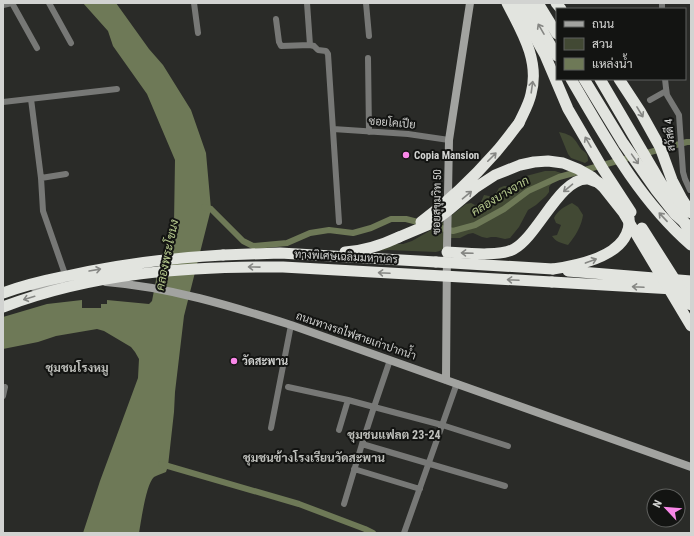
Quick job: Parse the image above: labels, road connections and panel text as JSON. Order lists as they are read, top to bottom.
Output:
{
  "streets": {
    "highway": ["ทางพิเศษเฉลิมมหานคร"],
    "main road": ["ซอยสุขุมวิท 50", "ถนนทางรถไฟสายเก่าปากน้ำ"],
    "street": ["ซอยโคเปีย", "สวัสดี 4"]
  },
  "crossings": [
    ["ซอยโคเปีย", "ซอยสุขุมวิท 50"],
    ["ซอยสุขุมวิท 50", "ถนนทางรถไฟสายเก่าปากน้ำ"]
  ],
  "districts": ["ชุมชนโรงหมู", "ชุมชนแฟลต 23-24", "ชุมชนข้างโรงเรียนวัดสะพาน"],
  "water": ["คลองบางจาก", "คลองพระโขนง"],
  "places": ["Copia Mansion", "วัดสะพาน"],
  "legend": ["ถนน", "สวน", "แหล่งน้ำ"],
  "north": "top left"
}
